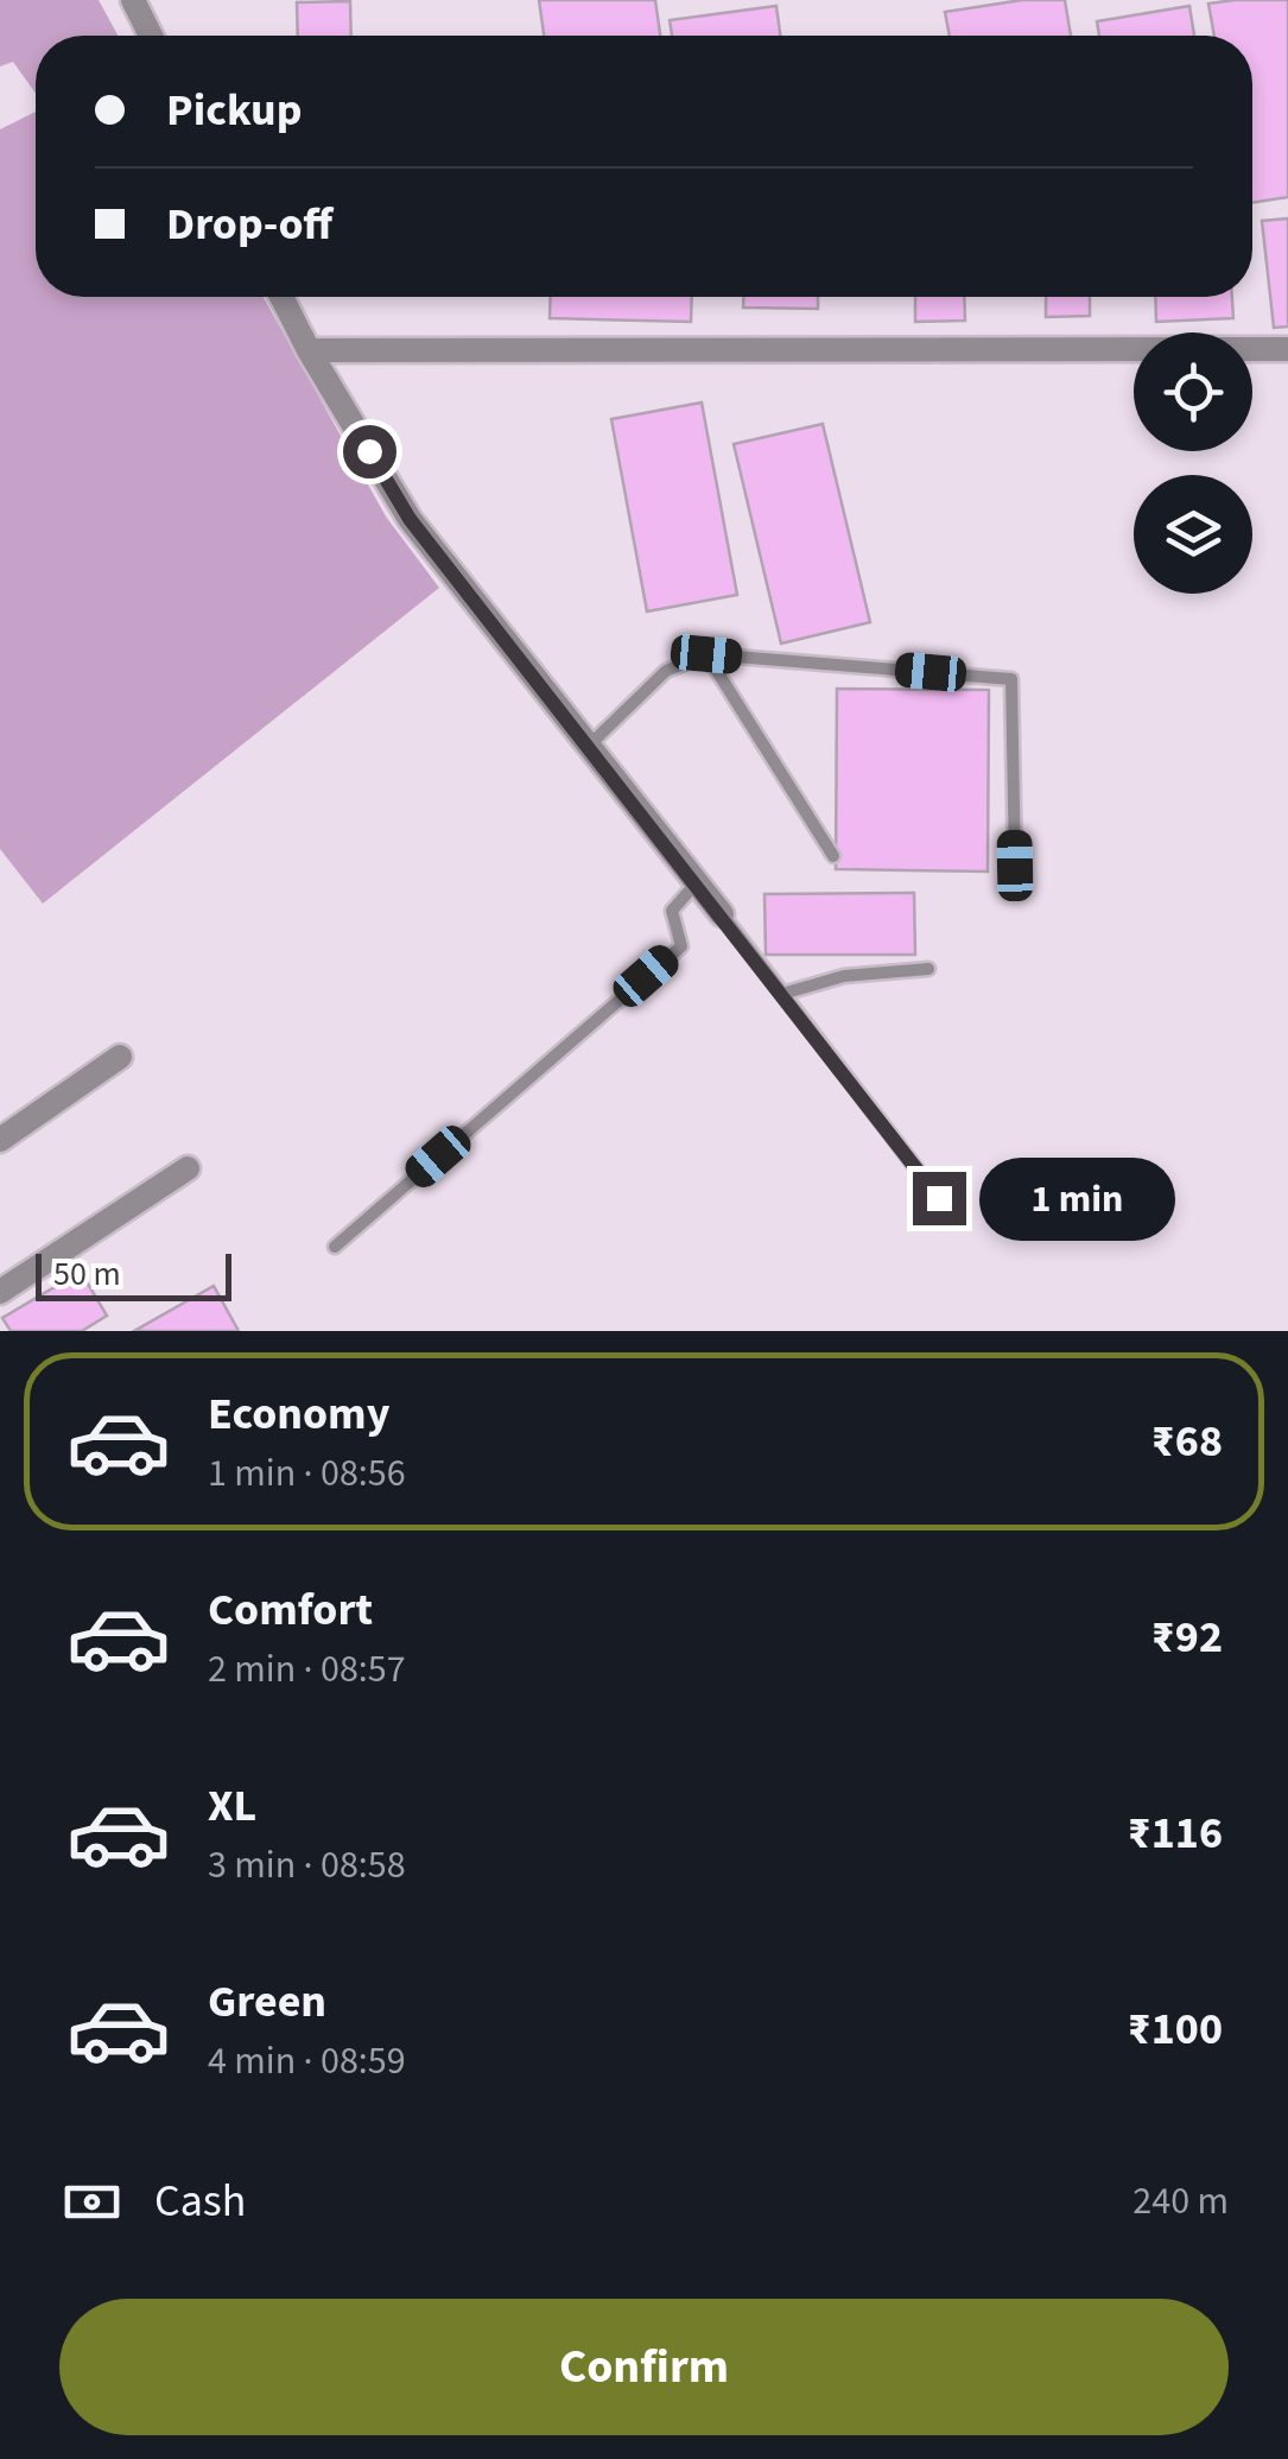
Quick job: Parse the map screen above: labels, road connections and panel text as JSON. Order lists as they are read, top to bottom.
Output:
{
  "scale_bar": "50 m",
  "page": {
    "banner": ["Pickup", "Drop-off"],
    "bubble": "1 min",
    "scale": "50 m",
    "list": [
      {
        "name": "Economy",
        "note": "1 min · 08:56",
        "value": "₹68"
      },
      {
        "name": "Comfort",
        "note": "2 min · 08:57",
        "value": "₹92"
      },
      {
        "name": "XL",
        "note": "3 min · 08:58",
        "value": "₹116"
      },
      {
        "name": "Green",
        "note": "4 min · 08:59",
        "value": "₹100"
      }
    ],
    "pay": ["Cash", "240 m"],
    "buttons": "Confirm"
  }
}
